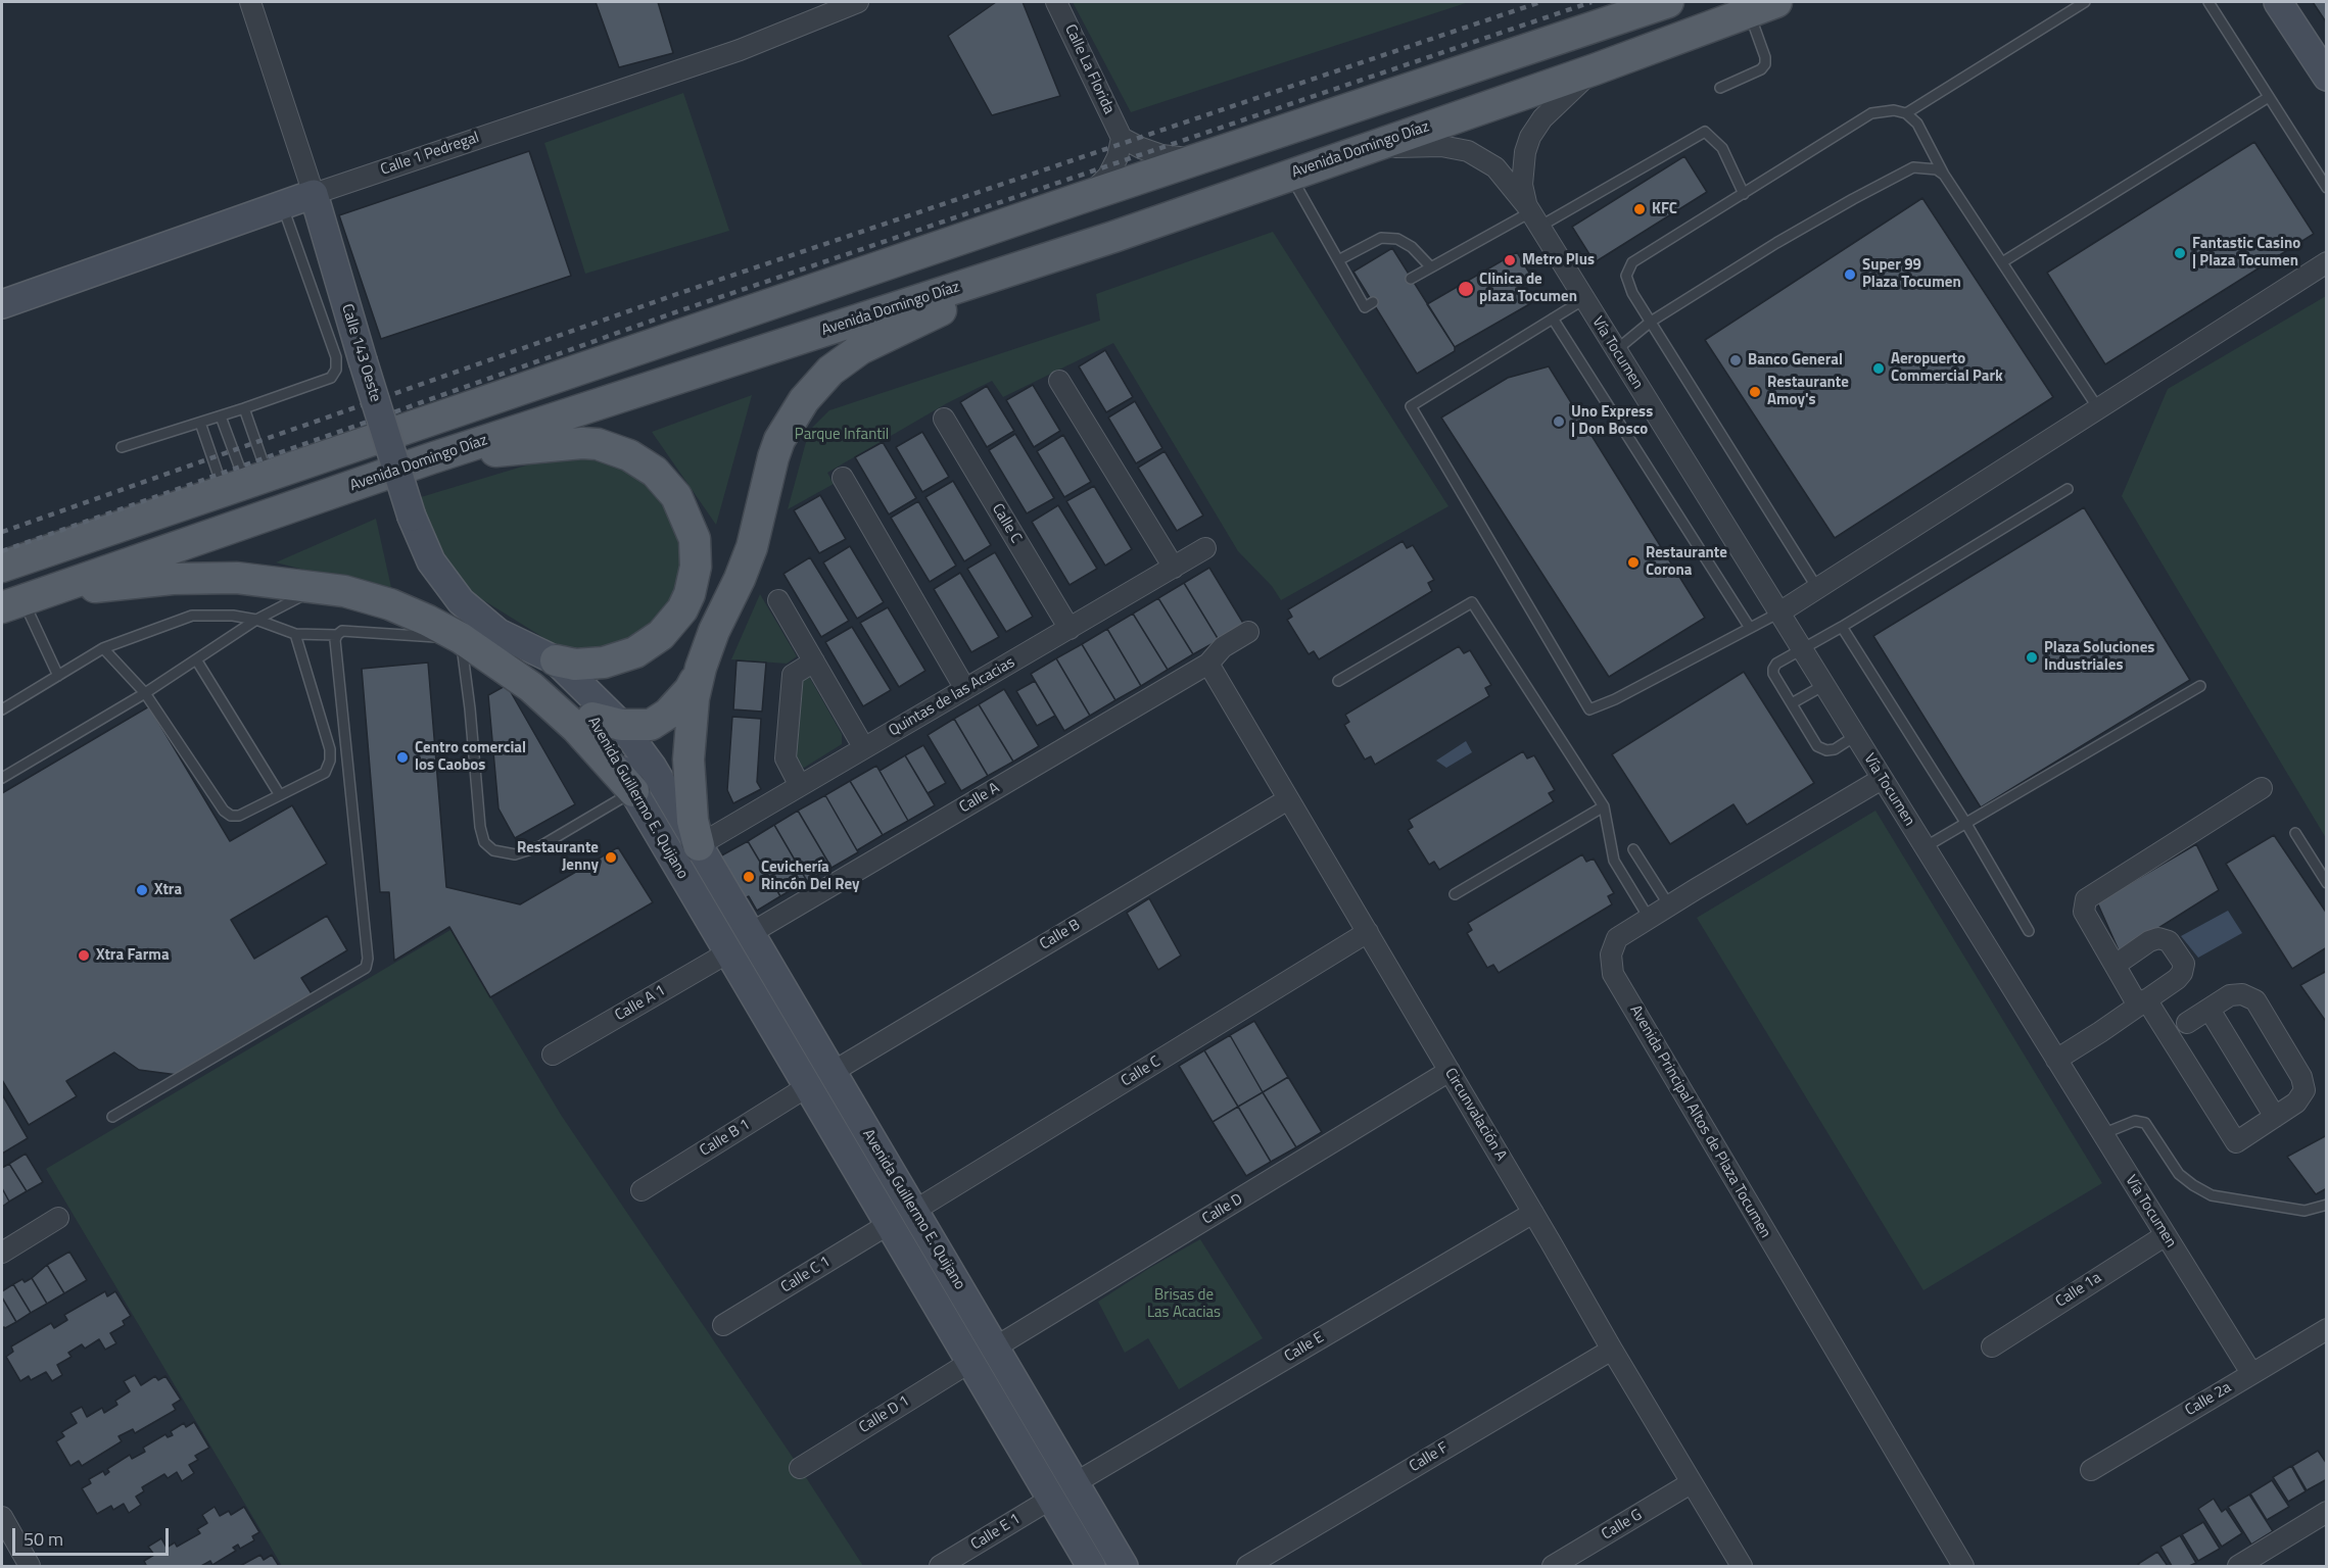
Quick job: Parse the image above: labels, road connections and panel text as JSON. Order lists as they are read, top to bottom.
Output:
{
  "streets": {
    "main road": ["Avenida Domingo Díaz"],
    "street": [
      "Calle La Florida",
      "Calle 1 Pedregal",
      "Calle 143 Oeste",
      "Vía Tocumen",
      "Calle C",
      "Quintas de las Acacias",
      "Avenida Guillermo E. Quijano",
      "Calle A",
      "Calle B",
      "Calle A 1",
      "Circunvalación A",
      "Avenida Principal Altos de Plaza Tocumen",
      "Calle B 1",
      "Calle D",
      "Calle C 1",
      "Calle 1a",
      "Calle E",
      "Calle 2a",
      "Calle D 1",
      "Calle F",
      "Calle G",
      "Calle E 1"
    ]
  },
  "crossings": [
    ["Avenida Domingo Díaz", "Vía Tocumen"],
    ["Calle 1 Pedregal", "Calle 143 Oeste"],
    ["Calle 143 Oeste", "Avenida Guillermo E. Quijano"],
    ["Vía Tocumen", "Avenida Principal Altos de Plaza Tocumen"],
    ["Vía Tocumen", "Calle 1a"],
    ["Vía Tocumen", "Calle 2a"],
    ["Calle C", "Quintas de las Acacias"],
    ["Calle C", "Avenida Guillermo E. Quijano"],
    ["Calle C", "Circunvalación A"],
    ["Quintas de las Acacias", "Avenida Guillermo E. Quijano"],
    ["Avenida Guillermo E. Quijano", "Calle A"],
    ["Avenida Guillermo E. Quijano", "Calle B"],
    ["Avenida Guillermo E. Quijano", "Calle A 1"],
    ["Avenida Guillermo E. Quijano", "Calle B 1"],
    ["Avenida Guillermo E. Quijano", "Calle D"],
    ["Avenida Guillermo E. Quijano", "Calle C 1"],
    ["Avenida Guillermo E. Quijano", "Calle E"],
    ["Avenida Guillermo E. Quijano", "Calle D 1"],
    ["Avenida Guillermo E. Quijano", "Calle E 1"],
    ["Calle A", "Circunvalación A"],
    ["Calle B", "Circunvalación A"],
    ["Circunvalación A", "Calle D"],
    ["Circunvalación A", "Calle E"],
    ["Circunvalación A", "Calle F"],
    ["Circunvalación A", "Calle G"]
  ],
  "parks": ["Parque Infantil", "Brisas de Las Acacias"],
  "places": [
    "KFC",
    "Fantastic Casino | Plaza Tocumen",
    "Metro Plus",
    "Super 99 Plaza Tocumen",
    "Clinica de plaza Tocumen",
    "Banco General",
    "Aeropuerto Commercial Park",
    "Restaurante Amoy's",
    "Uno Express | Don Bosco",
    "Restaurante Corona",
    "Plaza Soluciones Industriales",
    "Centro comercial los Caobos",
    "Restaurante Jenny",
    "Cevichería Rincón Del Rey",
    "Xtra",
    "Xtra Farma"
  ],
  "scale_bar": "50 m"
}
